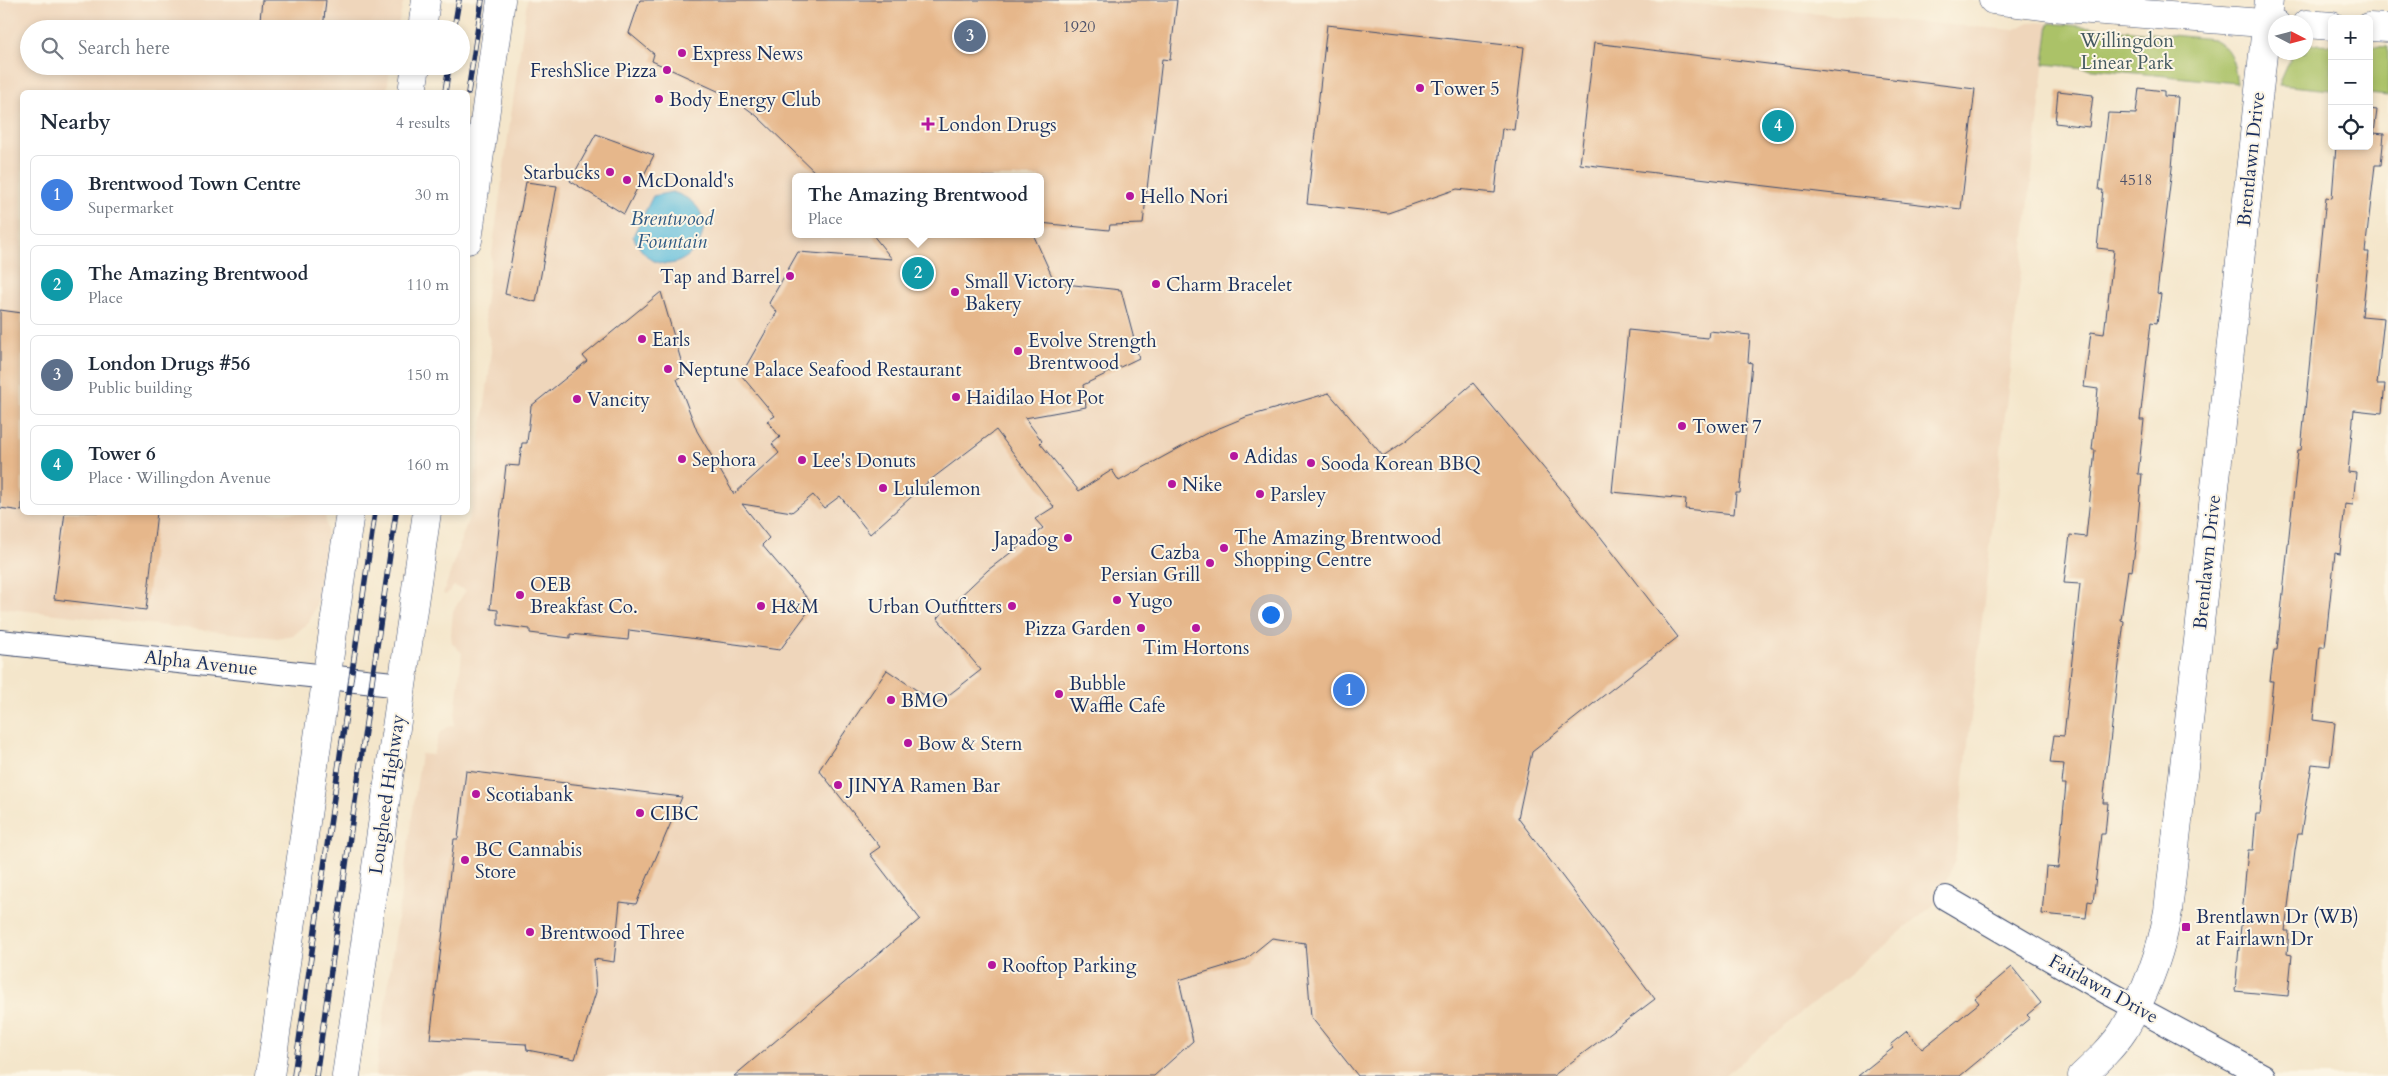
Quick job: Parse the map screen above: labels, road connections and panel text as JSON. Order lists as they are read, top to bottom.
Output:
{
  "streets": {
    "main road": ["Brentlawn Drive", "Lougheed Highway"],
    "street": ["Alpha Avenue", "Fairlawn Drive"]
  },
  "crossings": [
    ["Brentlawn Drive", "Fairlawn Drive"],
    ["Alpha Avenue", "Lougheed Highway"]
  ],
  "water": ["Brentwood Fountain"],
  "parks": ["Willingdon Linear Park"],
  "places": {
    "other": [
      "Express News",
      "FreshSlice Pizza",
      "Tower 5",
      "Body Energy Club",
      "Starbucks",
      "McDonald's",
      "Hello Nori",
      "Tap and Barrel",
      "Charm Bracelet",
      "Small Victory Bakery",
      "Earls",
      "Evolve Strength Brentwood",
      "Neptune Palace Seafood Restaurant",
      "Haidilao Hot Pot",
      "Vancity",
      "Tower 7",
      "Adidas",
      "Sephora",
      "Lee's Donuts",
      "Sooda Korean BBQ",
      "Nike",
      "Lululemon",
      "Parsley",
      "Japadog",
      "The Amazing Brentwood Shopping Centre",
      "Cazba Persian Grill",
      "OEB Breakfast Co.",
      "Yugo",
      "H&M",
      "Urban Outfitters",
      "Pizza Garden",
      "Tim Hortons",
      "Bubble Waffle Cafe",
      "BMO",
      "Bow & Stern",
      "JINYA Ramen Bar",
      "Scotiabank",
      "CIBC",
      "BC Cannabis Store",
      "Brentwood Three",
      "Rooftop Parking"
    ],
    "health": ["London Drugs"],
    "transit": ["Brentlawn Dr (WB) at Fairlawn Dr"]
  },
  "house_numbers": ["1920", "4518"],
  "north": "right",
  "page": {
    "map_buttons": ["+", "−"],
    "pins": [
      "3",
      "4",
      "2",
      "1"
    ],
    "search": "Search here",
    "heading": ["Nearby", "4 results"],
    "list": [
      {
        "mark": "1",
        "name": "Brentwood Town Centre",
        "note": "Supermarket",
        "value": "30 m"
      },
      {
        "mark": "2",
        "name": "The Amazing Brentwood",
        "note": "Place",
        "value": "110 m"
      },
      {
        "mark": "3",
        "name": "London Drugs #56",
        "note": "Public building",
        "value": "150 m"
      },
      {
        "mark": "4",
        "name": "Tower 6",
        "note": "Place · Willingdon Avenue",
        "value": "160 m"
      }
    ],
    "popup": ["The Amazing Brentwood", "Place"]
  }
}
